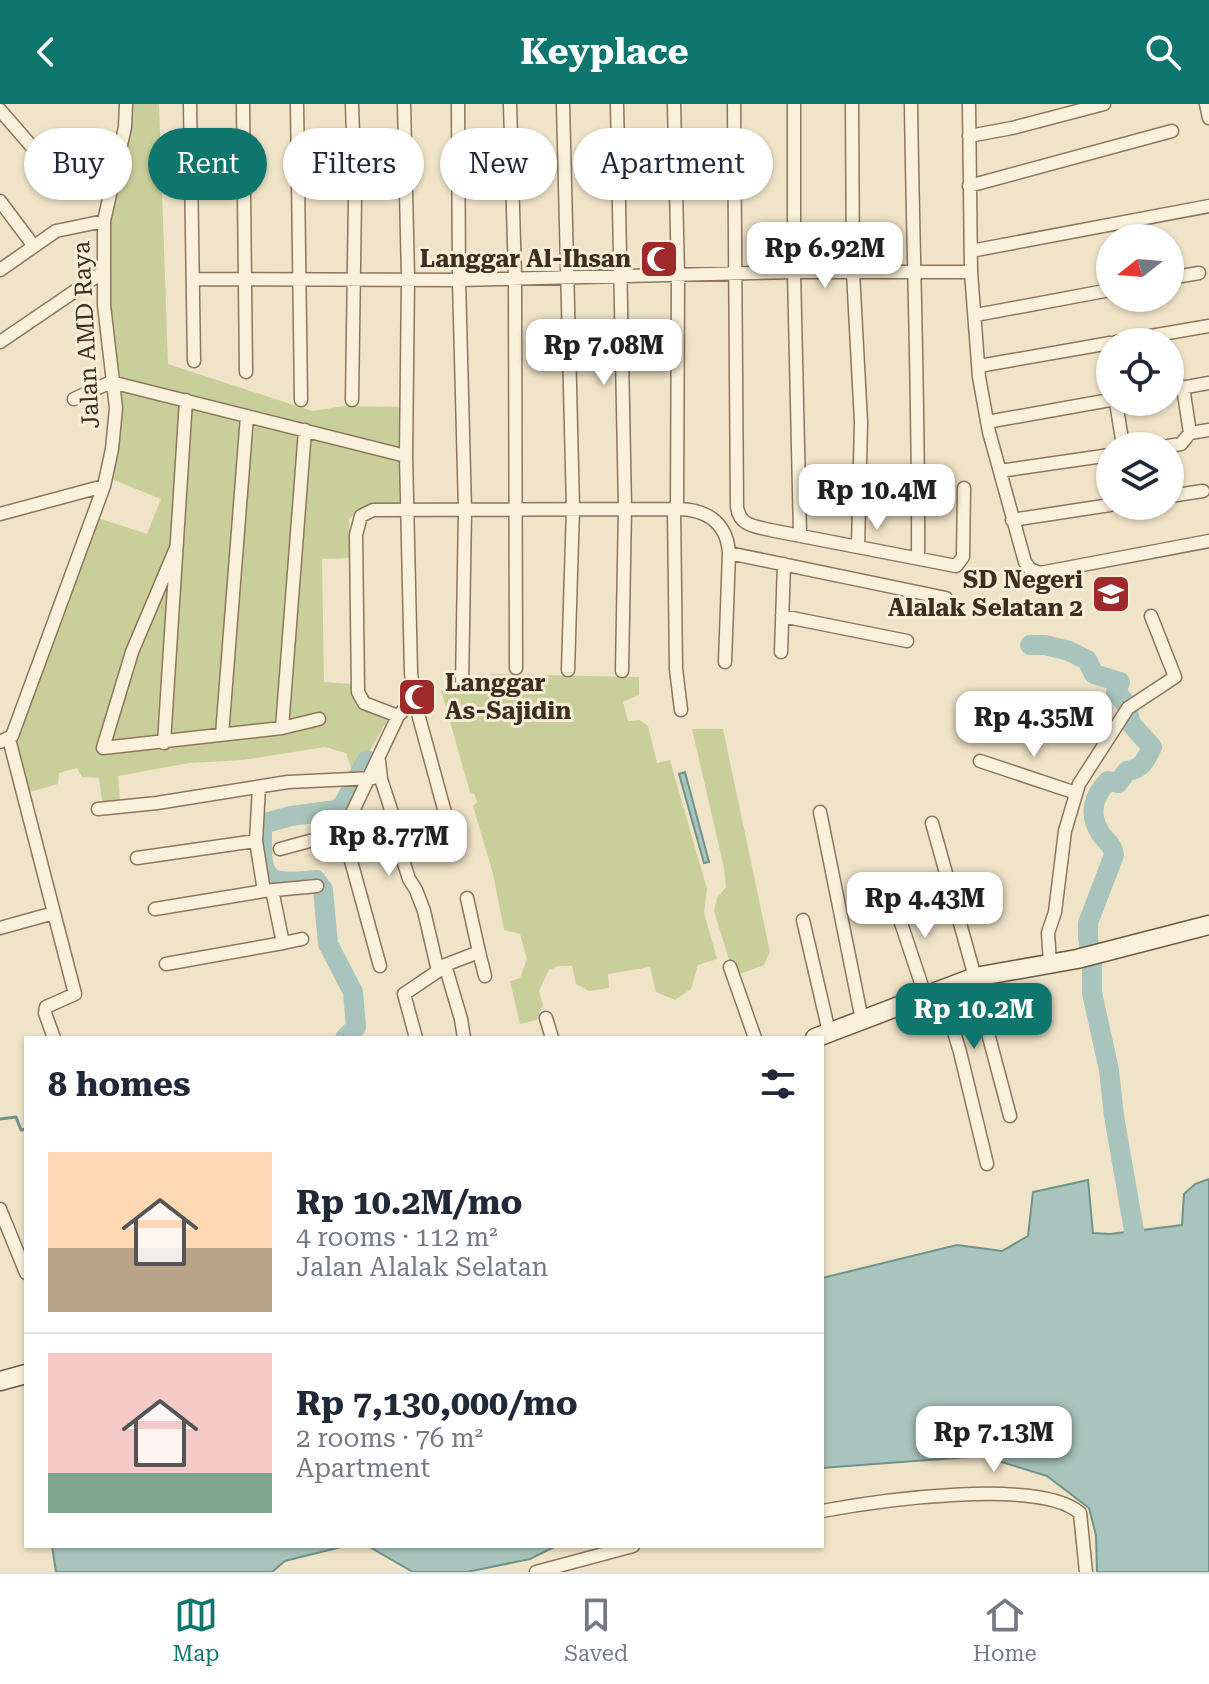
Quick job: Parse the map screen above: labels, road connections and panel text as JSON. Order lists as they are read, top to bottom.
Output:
{
  "streets": {
    "street": ["Jalan AMD Raya"]
  },
  "places": {
    "mosque": ["Langgar Al-Ihsan", "Langgar As-Sajidin"],
    "school or university": ["SD Negeri Alalak Selatan 2"]
  },
  "north": "left",
  "page": {
    "header": "Keyplace",
    "chip": [
      "Buy",
      "Rent",
      "Filters",
      "New",
      "Apartment"
    ],
    "price": [
      "Rp 6.92M",
      "Rp 7.08M",
      "Rp 10.4M",
      "Rp 4.35M",
      "Rp 8.77M",
      "Rp 4.43M",
      "Rp 10.2M",
      "Rp 7.13M"
    ],
    "heading": "8 homes",
    "list": [
      {
        "name": "Rp 10.2M/mo",
        "note": "4 rooms · 112 m² · Jalan Alalak Selatan"
      },
      {
        "name": "Rp 7,130,000/mo",
        "note": "2 rooms · 76 m² · Apartment"
      }
    ],
    "tabs": ["Map", "Saved", "Home"]
  }
}
